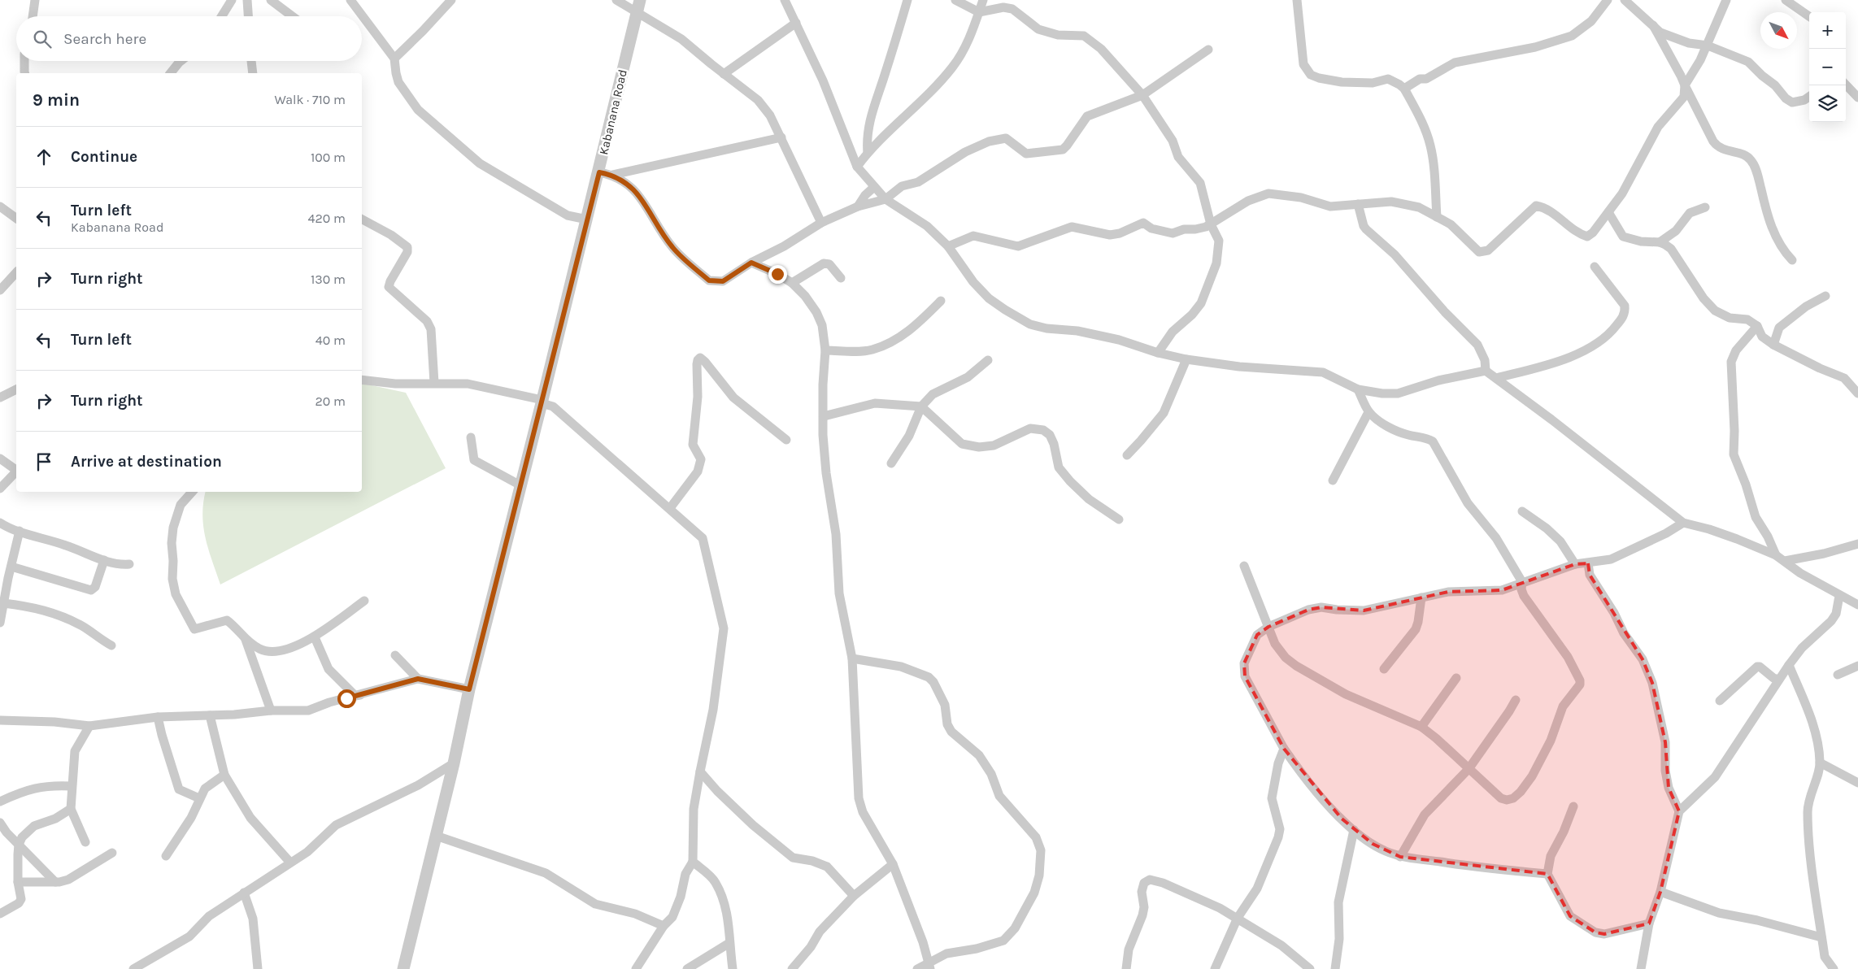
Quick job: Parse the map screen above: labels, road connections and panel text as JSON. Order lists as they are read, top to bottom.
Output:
{
  "streets": {
    "street": ["Kabanana Road"]
  },
  "north": "bottom right",
  "page": {
    "map_buttons": ["+", "−"],
    "search": "Search here",
    "heading": ["9 min", "Walk · 710 m"],
    "list": [
      ["Continue", "100 m"],
      ["Turn left", "Kabanana Road", "420 m"],
      ["Turn right", "130 m"],
      ["Turn left", "40 m"],
      ["Turn right", "20 m"],
      "Arrive at destination"
    ]
  }
}
